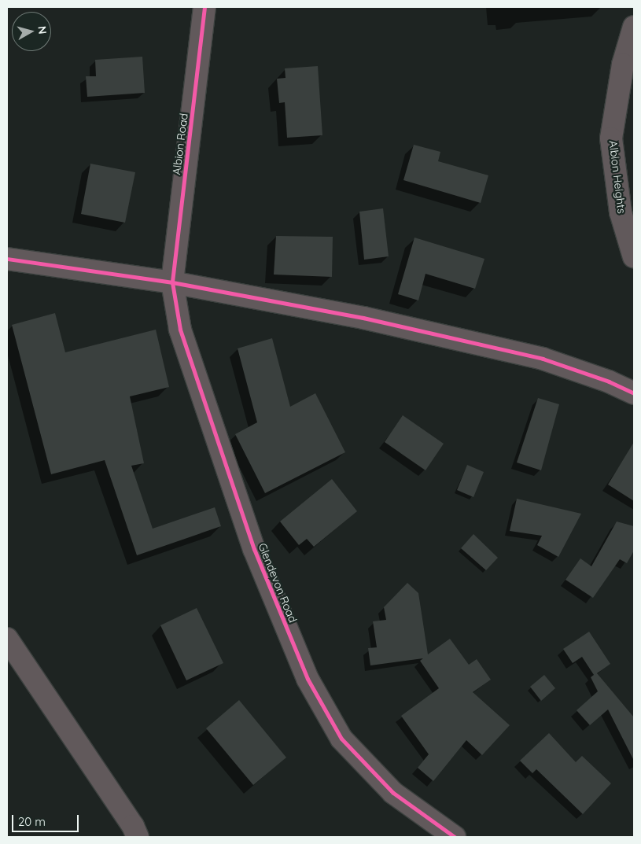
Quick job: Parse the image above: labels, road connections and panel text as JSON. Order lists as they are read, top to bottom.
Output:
{
  "streets": {
    "street": ["Albion Road", "Albion Heights", "Glendevon Road"]
  },
  "crossings": [
    ["Albion Road", "Glendevon Road"]
  ],
  "scale_bar": "20 m",
  "north": "right"
}
